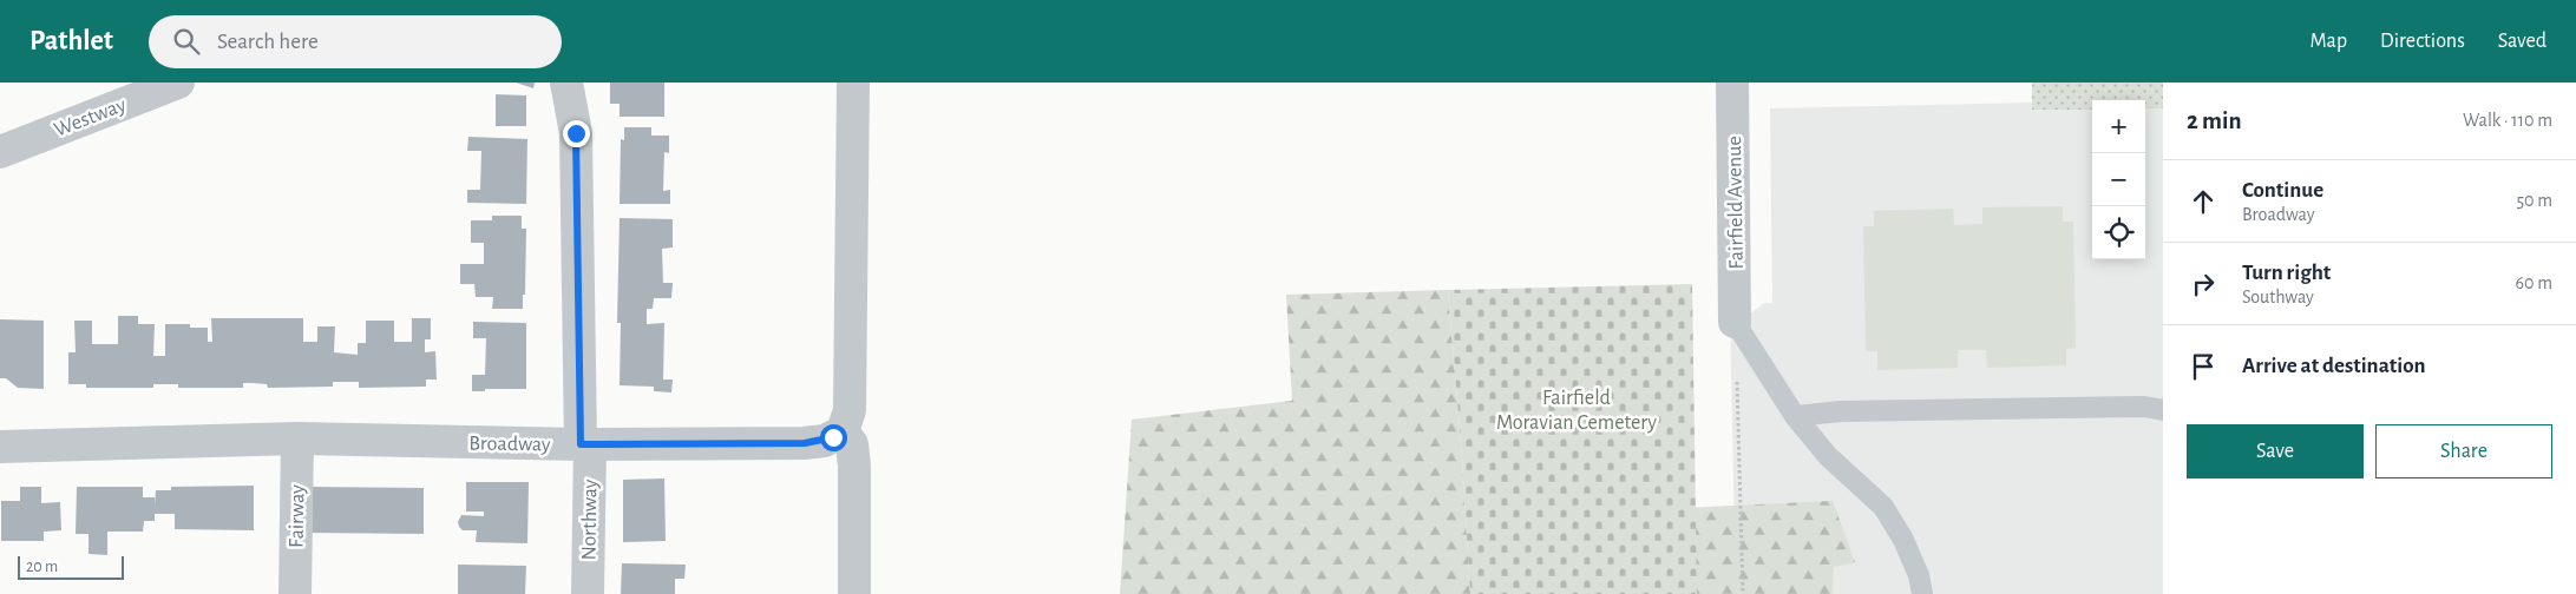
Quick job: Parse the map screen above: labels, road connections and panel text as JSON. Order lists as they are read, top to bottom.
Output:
{
  "streets": {
    "street": [
      "Westway",
      "Fairfield Avenue",
      "Broadway",
      "Fairway",
      "Northway"
    ]
  },
  "crossings": [
    ["Broadway", "Fairway"],
    ["Broadway", "Northway"]
  ],
  "parks": ["Fairfield Moravian Cemetery"],
  "scale_bar": "20 m",
  "page": {
    "header": "Pathlet",
    "search": "Search here",
    "nav": ["Map", "Directions", "Saved"],
    "heading": ["2 min", "Walk · 110 m"],
    "map_buttons": ["+", "−"],
    "list": [
      ["Continue", "Broadway", "50 m"],
      ["Turn right", "Southway", "60 m"],
      "Arrive at destination"
    ],
    "buttons": ["Save", "Share"],
    "scale": "20 m"
  }
}
